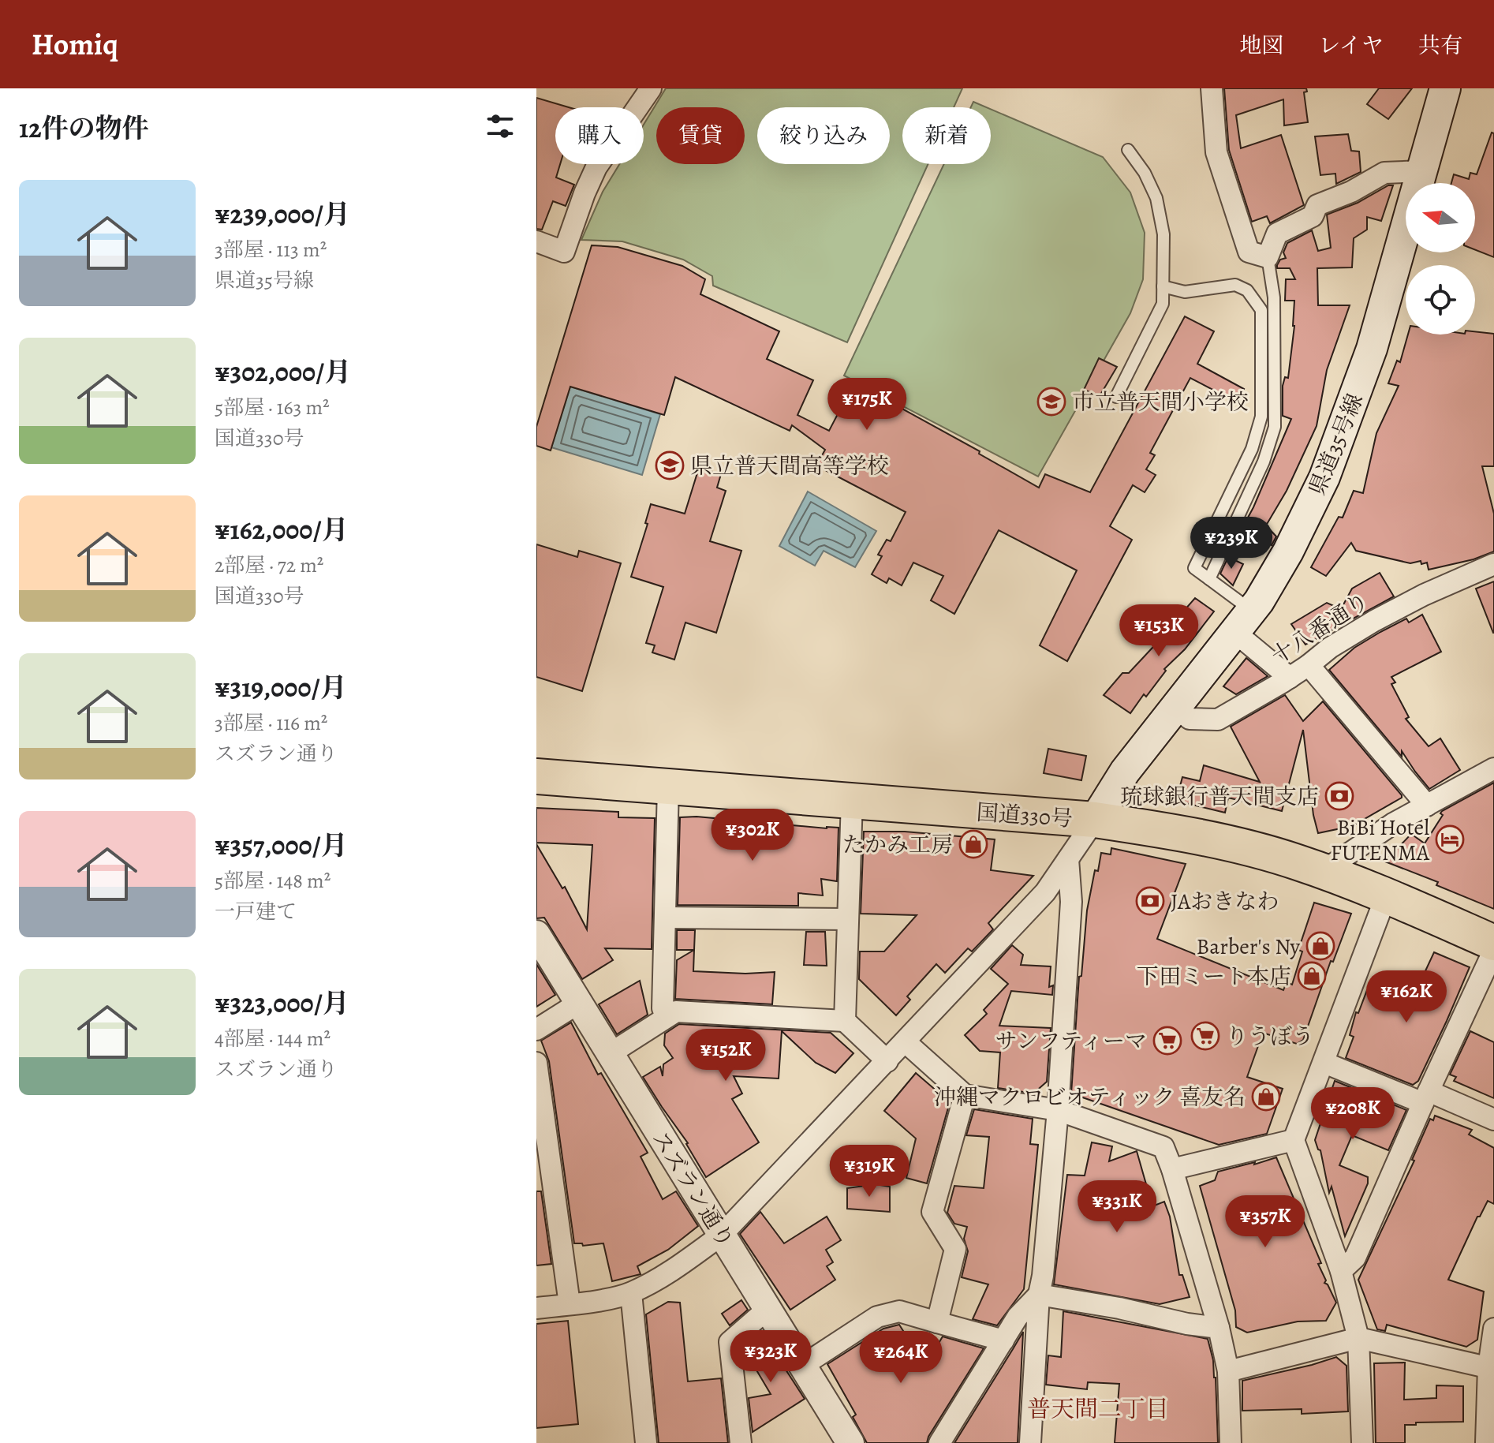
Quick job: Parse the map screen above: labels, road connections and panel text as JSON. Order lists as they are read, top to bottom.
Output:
{
  "streets": {
    "highway": ["国道330号"],
    "main road": ["県道35号線"],
    "street": ["十八番通り", "スズラン通り"]
  },
  "crossings": [
    ["県道35号線", "十八番通り"],
    ["県道35号線", "国道330号"]
  ],
  "districts": ["普天間二丁目"],
  "places": {
    "school or university": ["市立普天間小学校", "県立普天間高等学校"],
    "bank": ["琉球銀行普天間支店", "JAおきなわ"],
    "hotel": ["BiBi Hotel FUTENMA"],
    "shop": [
      "たかみ工房",
      "Barber's Ny",
      "下田ミート本店",
      "沖縄マクロビオティック 喜友名"
    ],
    "supermarket": ["りうぼう", "サンフティーマ"]
  },
  "north": "left",
  "page": {
    "header": "Homiq",
    "nav": ["地図", "レイヤ", "共有"],
    "heading": "12件の物件",
    "chip": [
      "購入",
      "賃貸",
      "絞り込み",
      "新着"
    ],
    "list": [
      {
        "name": "¥239,000/月",
        "note": "3部屋 · 113 m² · 県道35号線"
      },
      {
        "name": "¥302,000/月",
        "note": "5部屋 · 163 m² · 国道330号"
      },
      {
        "name": "¥162,000/月",
        "note": "2部屋 · 72 m² · 国道330号"
      },
      {
        "name": "¥319,000/月",
        "note": "3部屋 · 116 m² · スズラン通り"
      },
      {
        "name": "¥357,000/月",
        "note": "5部屋 · 148 m² · 一戸建て"
      },
      {
        "name": "¥323,000/月",
        "note": "4部屋 · 144 m² · スズラン通り"
      }
    ],
    "price": [
      "¥175K",
      "¥239K",
      "¥153K",
      "¥302K",
      "¥162K",
      "¥152K",
      "¥208K",
      "¥319K",
      "¥331K",
      "¥357K",
      "¥323K",
      "¥264K"
    ]
  }
}
